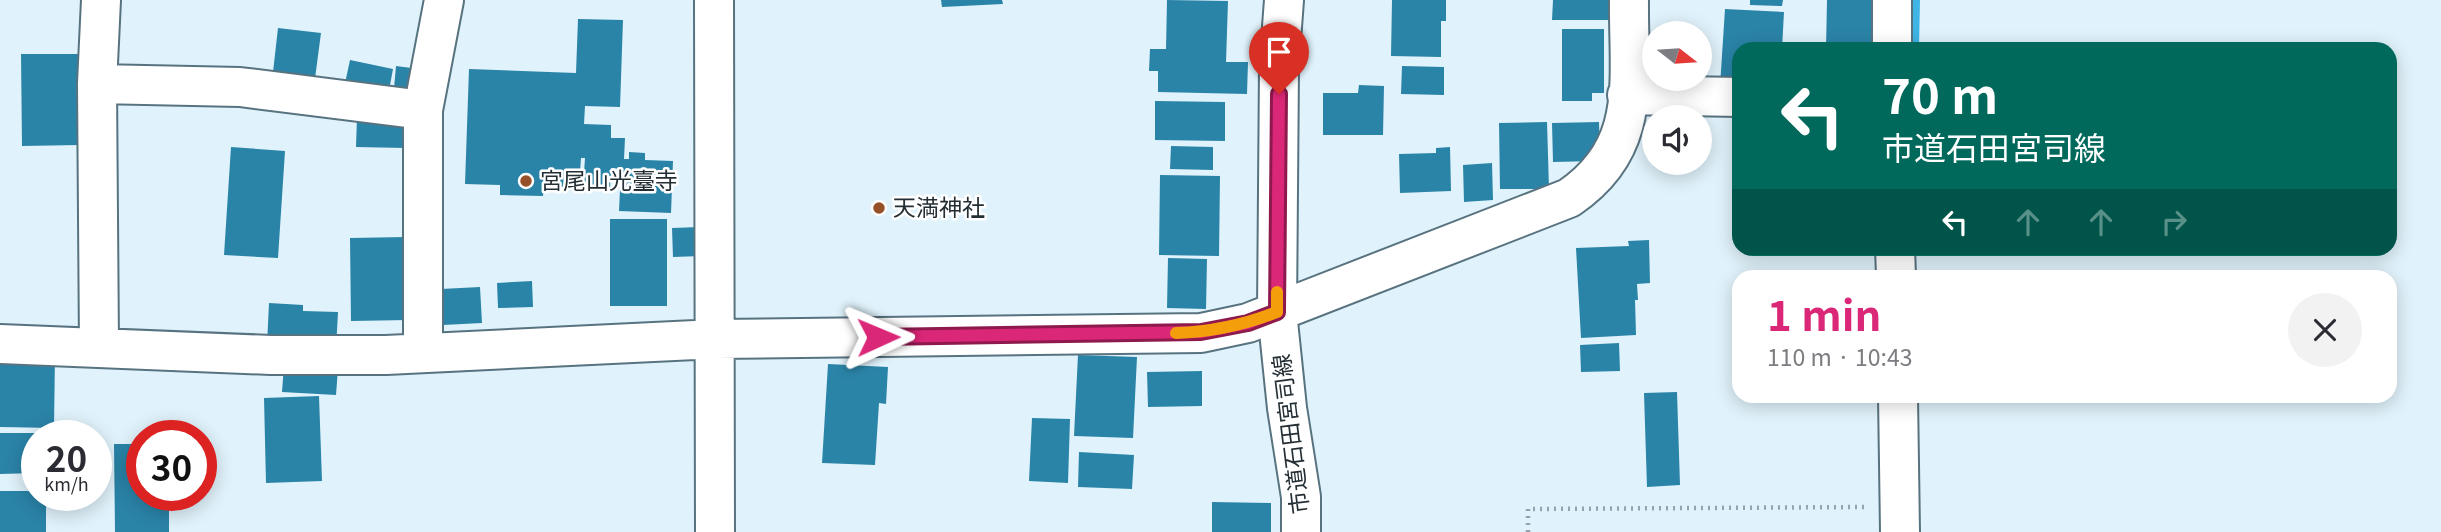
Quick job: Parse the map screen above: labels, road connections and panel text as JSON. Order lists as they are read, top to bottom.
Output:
{
  "streets": {
    "street": ["市道石田宮司線"]
  },
  "places": ["宮尾山光臺寺", "天満神社"],
  "north": "right",
  "page": {
    "turn": ["70 m", "市道石田宮司線"],
    "heading": ["1 min", "110 m · 10:43"],
    "speed": "20 km/h",
    "limit": "30"
  }
}
